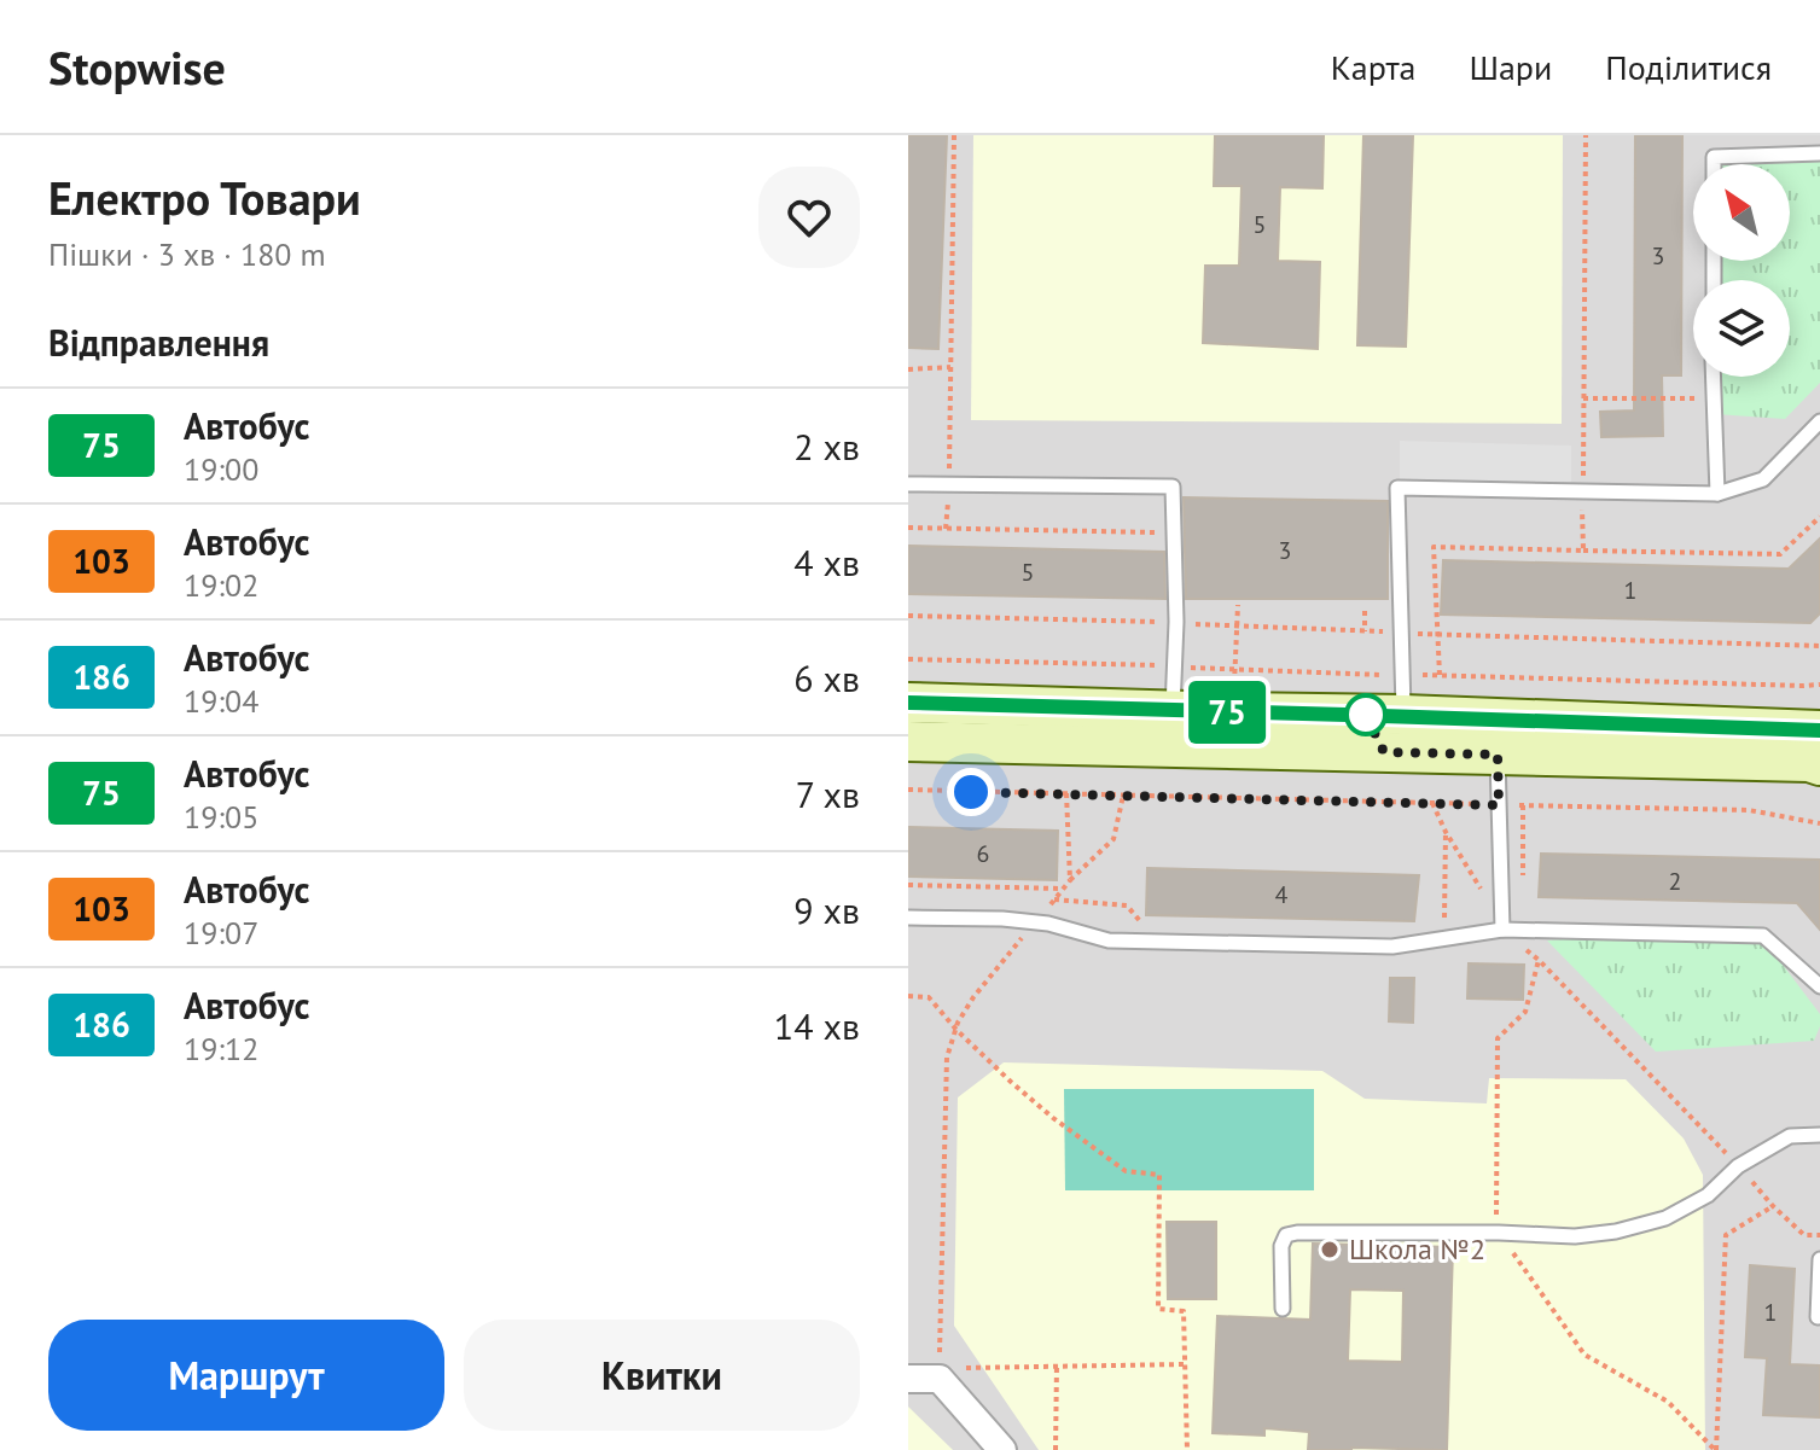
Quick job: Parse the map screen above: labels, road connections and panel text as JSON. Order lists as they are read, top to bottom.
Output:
{
  "places": ["Школа №2"],
  "lines": ["bus line 75"],
  "house_numbers": [
    "5",
    "3",
    "3",
    "5",
    "1",
    "6",
    "2",
    "4",
    "1"
  ],
  "north": "top left",
  "page": {
    "header": "Stopwise",
    "nav": ["Карта", "Шари", "Поділитися"],
    "heading": [
      ["Електро Товари", "Пішки · 3 хв · 180 m"],
      "Відправлення"
    ],
    "on_map": "75",
    "list": [
      {
        "mark": "75",
        "name": "Автобус",
        "note": "19:00",
        "value": "2 хв"
      },
      {
        "mark": "103",
        "name": "Автобус",
        "note": "19:02",
        "value": "4 хв"
      },
      {
        "mark": "186",
        "name": "Автобус",
        "note": "19:04",
        "value": "6 хв"
      },
      {
        "mark": "75",
        "name": "Автобус",
        "note": "19:05",
        "value": "7 хв"
      },
      {
        "mark": "103",
        "name": "Автобус",
        "note": "19:07",
        "value": "9 хв"
      },
      {
        "mark": "186",
        "name": "Автобус",
        "note": "19:12",
        "value": "14 хв"
      }
    ],
    "buttons": ["Маршрут", "Квитки"]
  }
}
